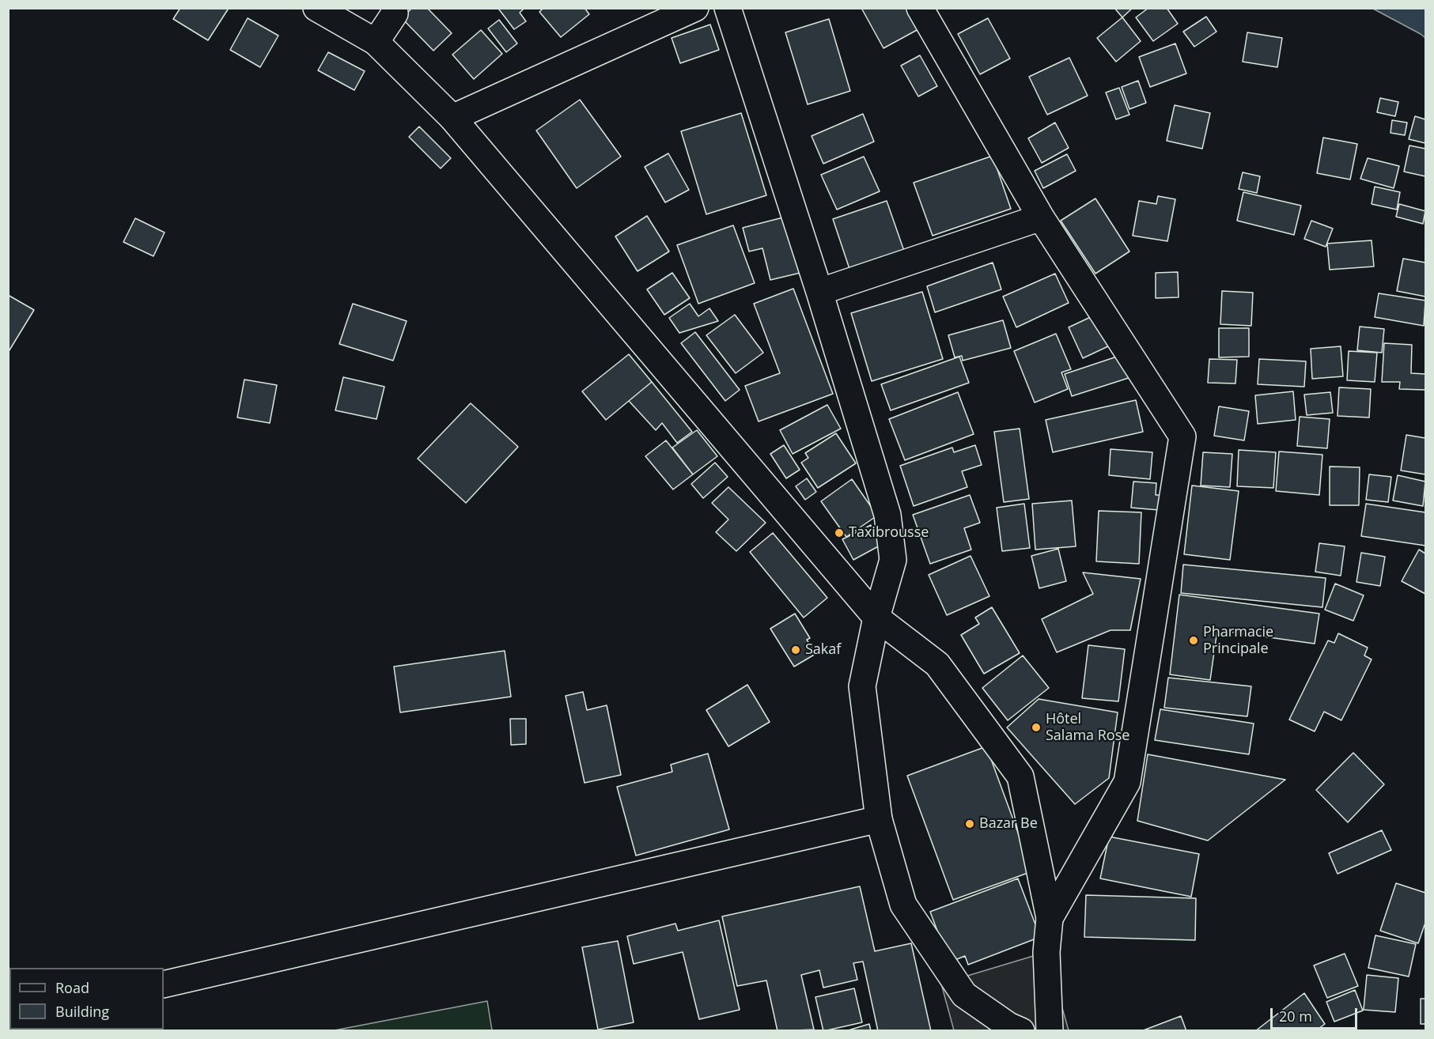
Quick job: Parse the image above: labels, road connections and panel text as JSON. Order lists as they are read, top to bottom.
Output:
{
  "places": [
    "Taxibrousse",
    "Pharmacie Principale",
    "Sakaf",
    "Hôtel Salama Rose",
    "Bazar Be"
  ],
  "legend": ["Road", "Building"],
  "scale_bar": "20 m"
}
